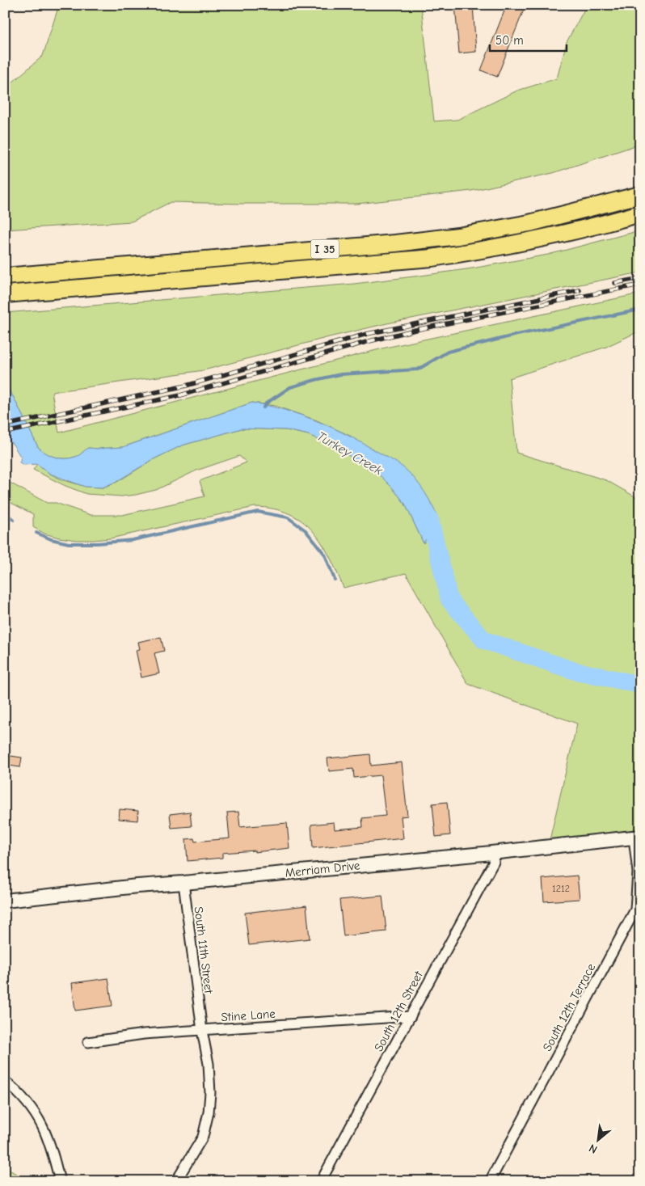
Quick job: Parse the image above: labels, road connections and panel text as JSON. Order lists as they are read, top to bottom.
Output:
{
  "streets": {
    "highway": ["I 35"],
    "main road": ["Merriam Drive"],
    "street": [
      "South 11th Street",
      "South 12th Terrace",
      "South 12th Street",
      "Stine Lane"
    ]
  },
  "crossings": [
    ["Merriam Drive", "South 11th Street"],
    ["Merriam Drive", "South 12th Terrace"],
    ["Merriam Drive", "South 12th Street"],
    ["South 11th Street", "Stine Lane"],
    ["South 12th Street", "Stine Lane"]
  ],
  "water": ["Turkey Creek"],
  "house_numbers": ["1212"],
  "scale_bar": "50 m",
  "north": "bottom left"
}
